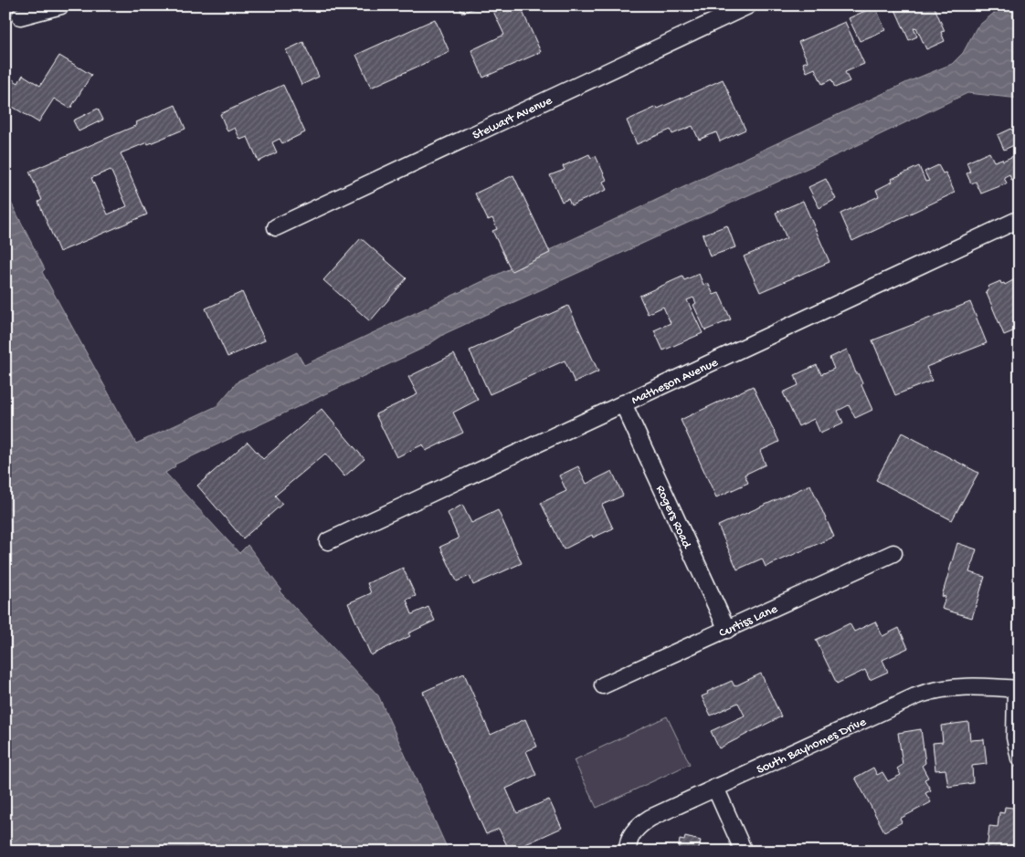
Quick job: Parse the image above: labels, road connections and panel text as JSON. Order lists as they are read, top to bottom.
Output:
{
  "streets": {
    "street": [
      "Stewart Avenue",
      "Matheson Avenue",
      "Rogers Road",
      "Curtiss Lane",
      "South Bayhomes Drive"
    ]
  },
  "crossings": [
    ["Matheson Avenue", "Rogers Road"],
    ["Rogers Road", "Curtiss Lane"]
  ]
}
